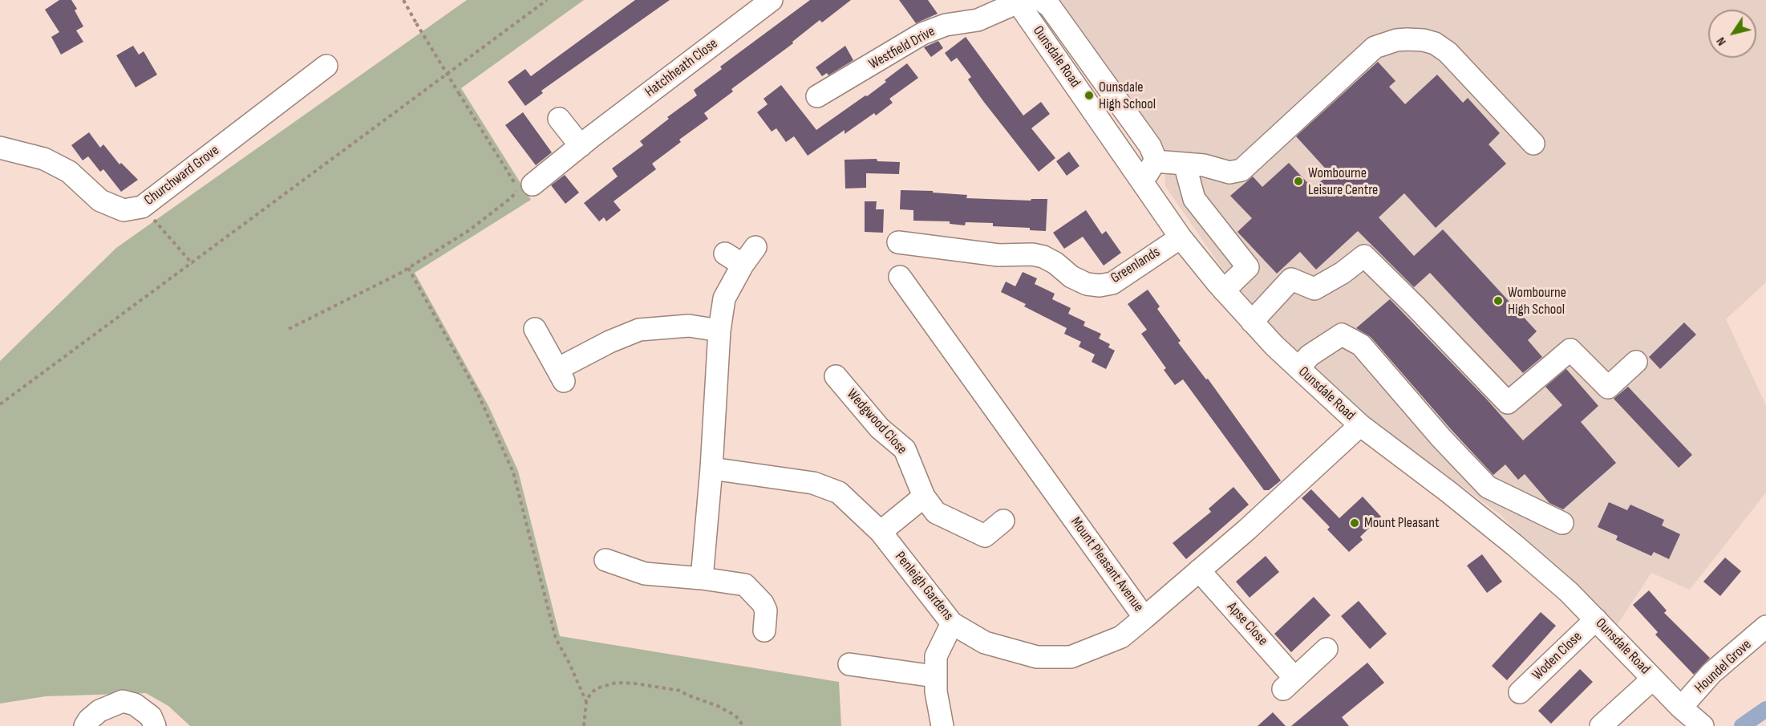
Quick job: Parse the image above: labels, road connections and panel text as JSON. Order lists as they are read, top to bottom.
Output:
{
  "streets": {
    "street": [
      "Westfield Drive",
      "Ounsdale Road",
      "Hatchheath Close",
      "Churchward Grove",
      "Greenlands",
      "Wedgwood Close",
      "Mount Pleasant Avenue",
      "Penleigh Gardens",
      "Apse Close",
      "Woden Close",
      "Houndel Grove"
    ]
  },
  "crossings": [
    ["Westfield Drive", "Ounsdale Road"],
    ["Ounsdale Road", "Greenlands"],
    ["Ounsdale Road", "Mount Pleasant Avenue"],
    ["Ounsdale Road", "Woden Close"],
    ["Ounsdale Road", "Houndel Grove"],
    ["Mount Pleasant Avenue", "Penleigh Gardens"],
    ["Mount Pleasant Avenue", "Apse Close"]
  ],
  "places": [
    "Ounsdale High School",
    "Wombourne Leisure Centre",
    "Wombourne High School",
    "Mount Pleasant"
  ],
  "north": "bottom left"
}
